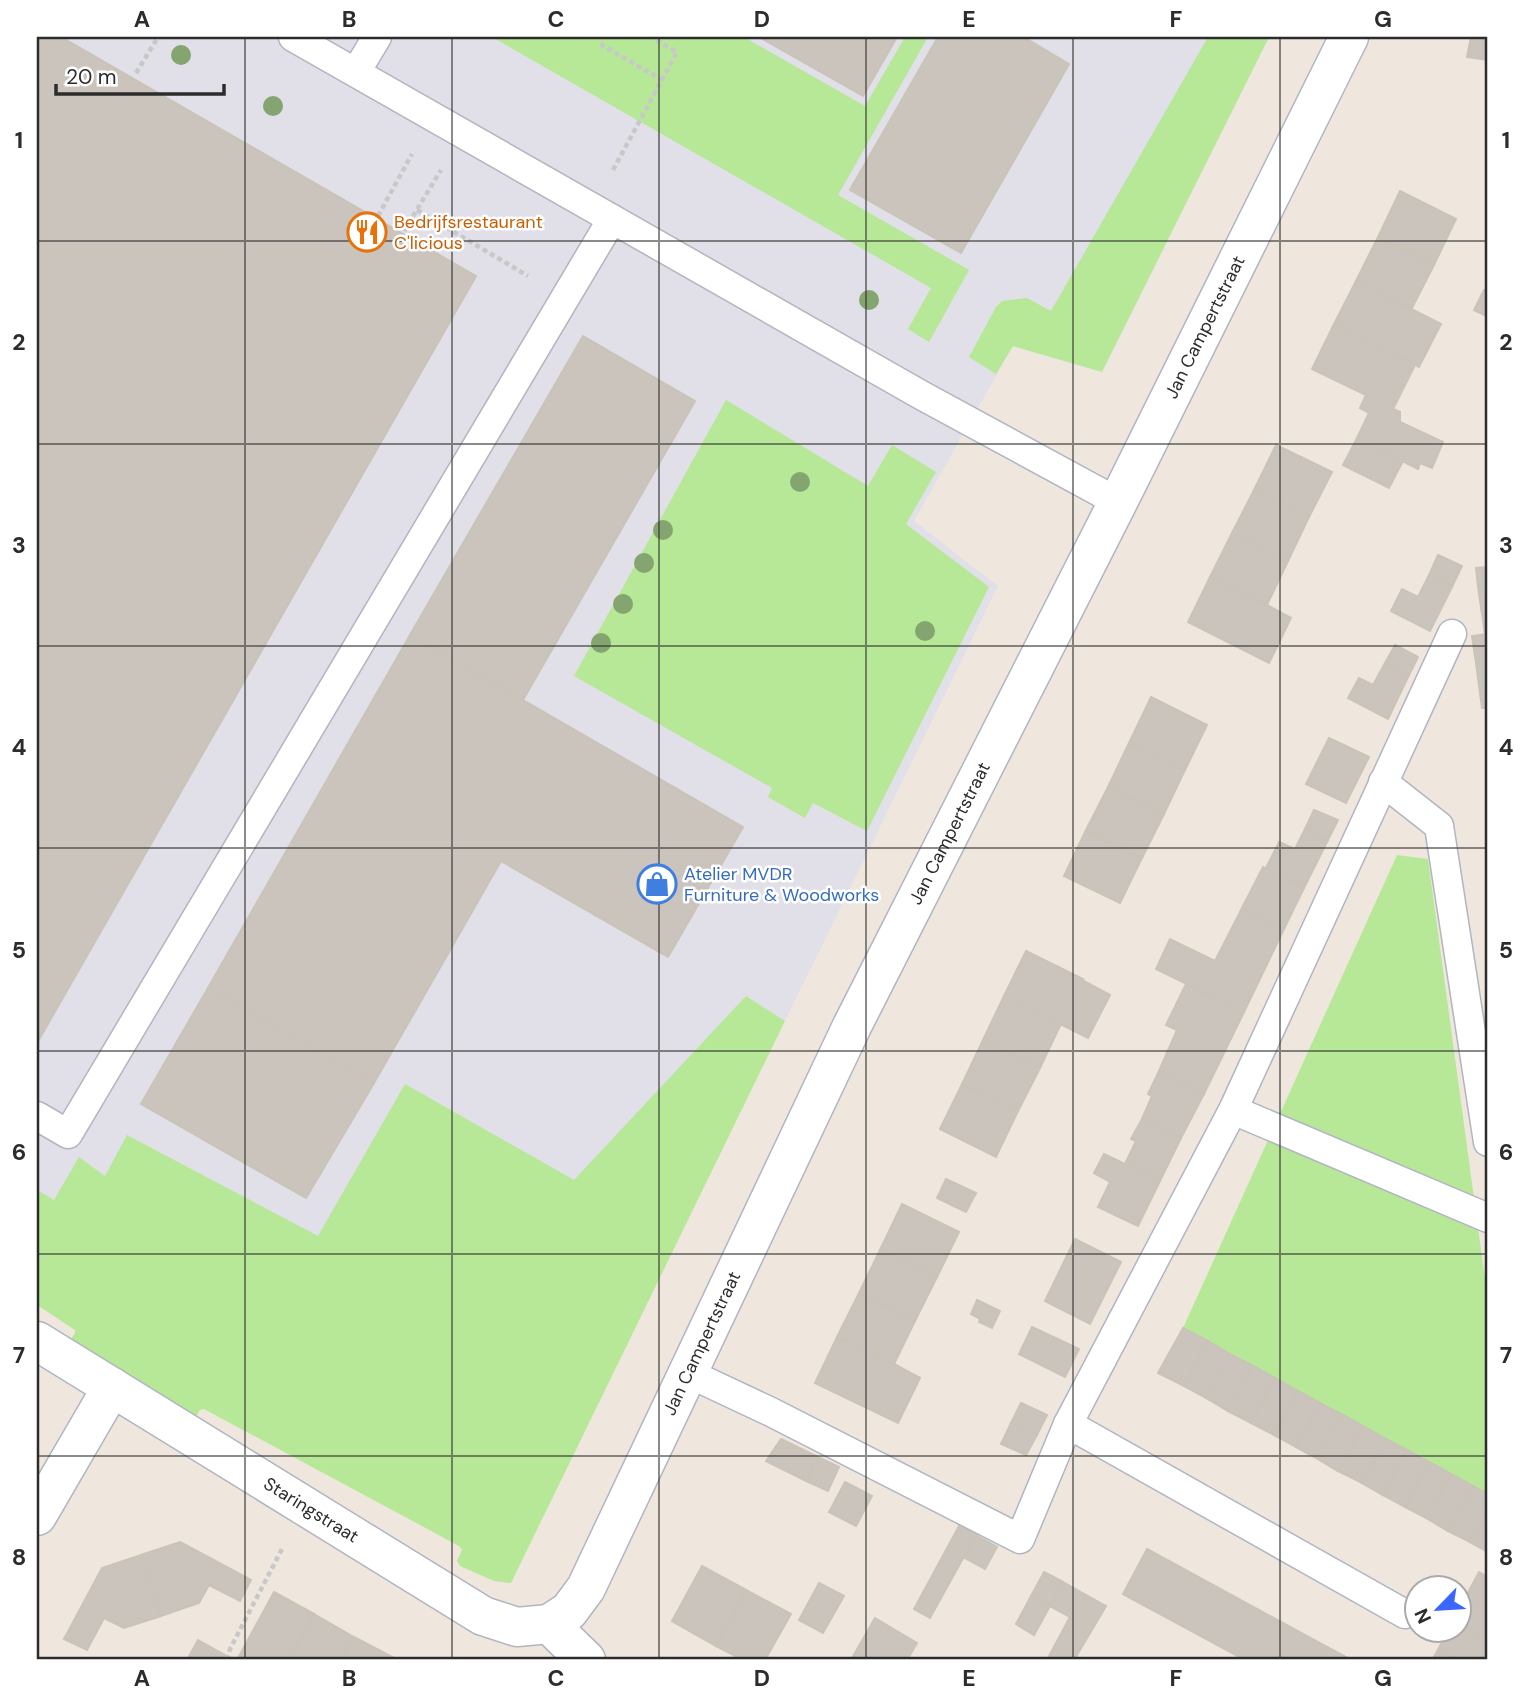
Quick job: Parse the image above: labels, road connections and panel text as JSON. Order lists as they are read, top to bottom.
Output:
{
  "streets": {
    "street": ["Jan Campertstraat", "Staringstraat"]
  },
  "crossings": [
    ["Jan Campertstraat", "Staringstraat"]
  ],
  "places": {
    "restaurant": ["Bedrijfsrestaurant C'licious"],
    "shop": ["Atelier MVDR Furniture & Woodworks"]
  },
  "scale_bar": "20 m",
  "north": "bottom left",
  "grid": {
    "columns": [
      "A",
      "B",
      "C",
      "D",
      "E",
      "F",
      "G"
    ],
    "rows": [
      "1",
      "2",
      "3",
      "4",
      "5",
      "6",
      "7",
      "8"
    ]
  }
}
